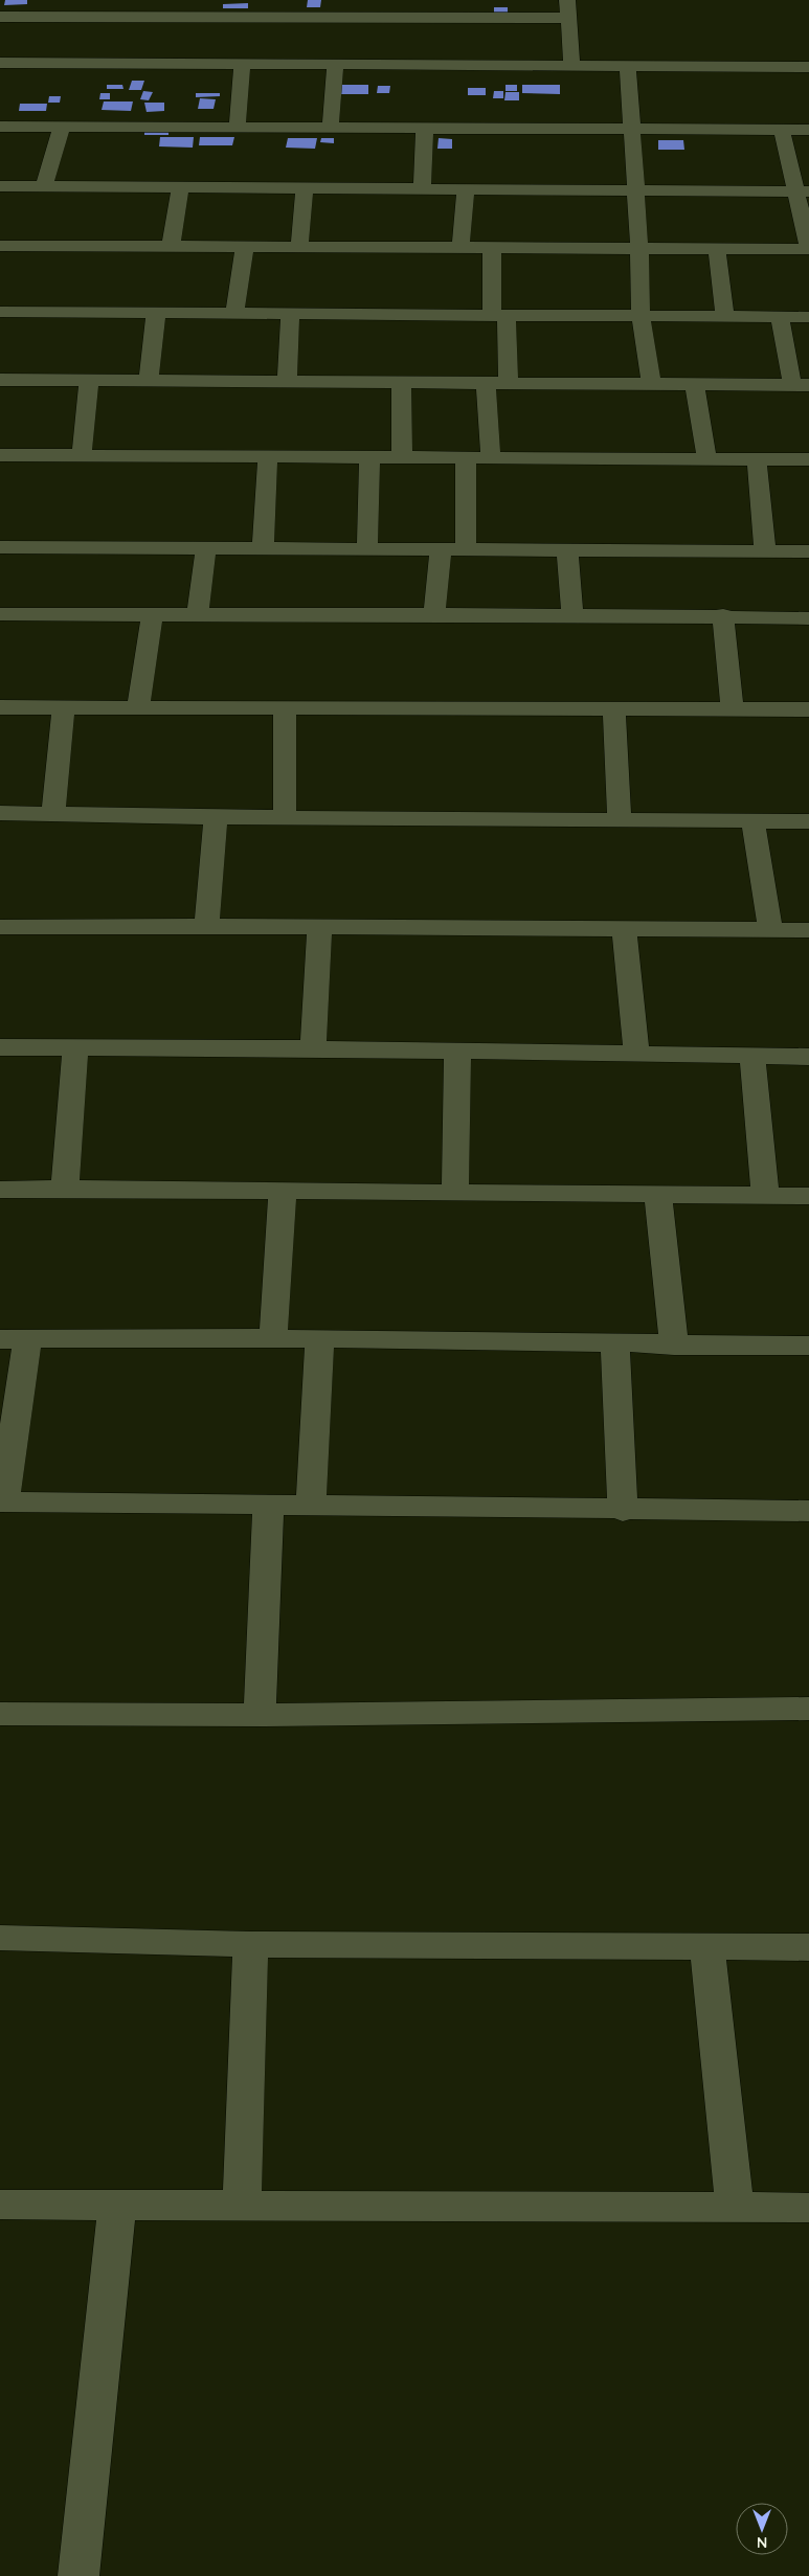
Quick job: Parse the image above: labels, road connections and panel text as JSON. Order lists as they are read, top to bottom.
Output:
{
  "north": "bottom"
}
